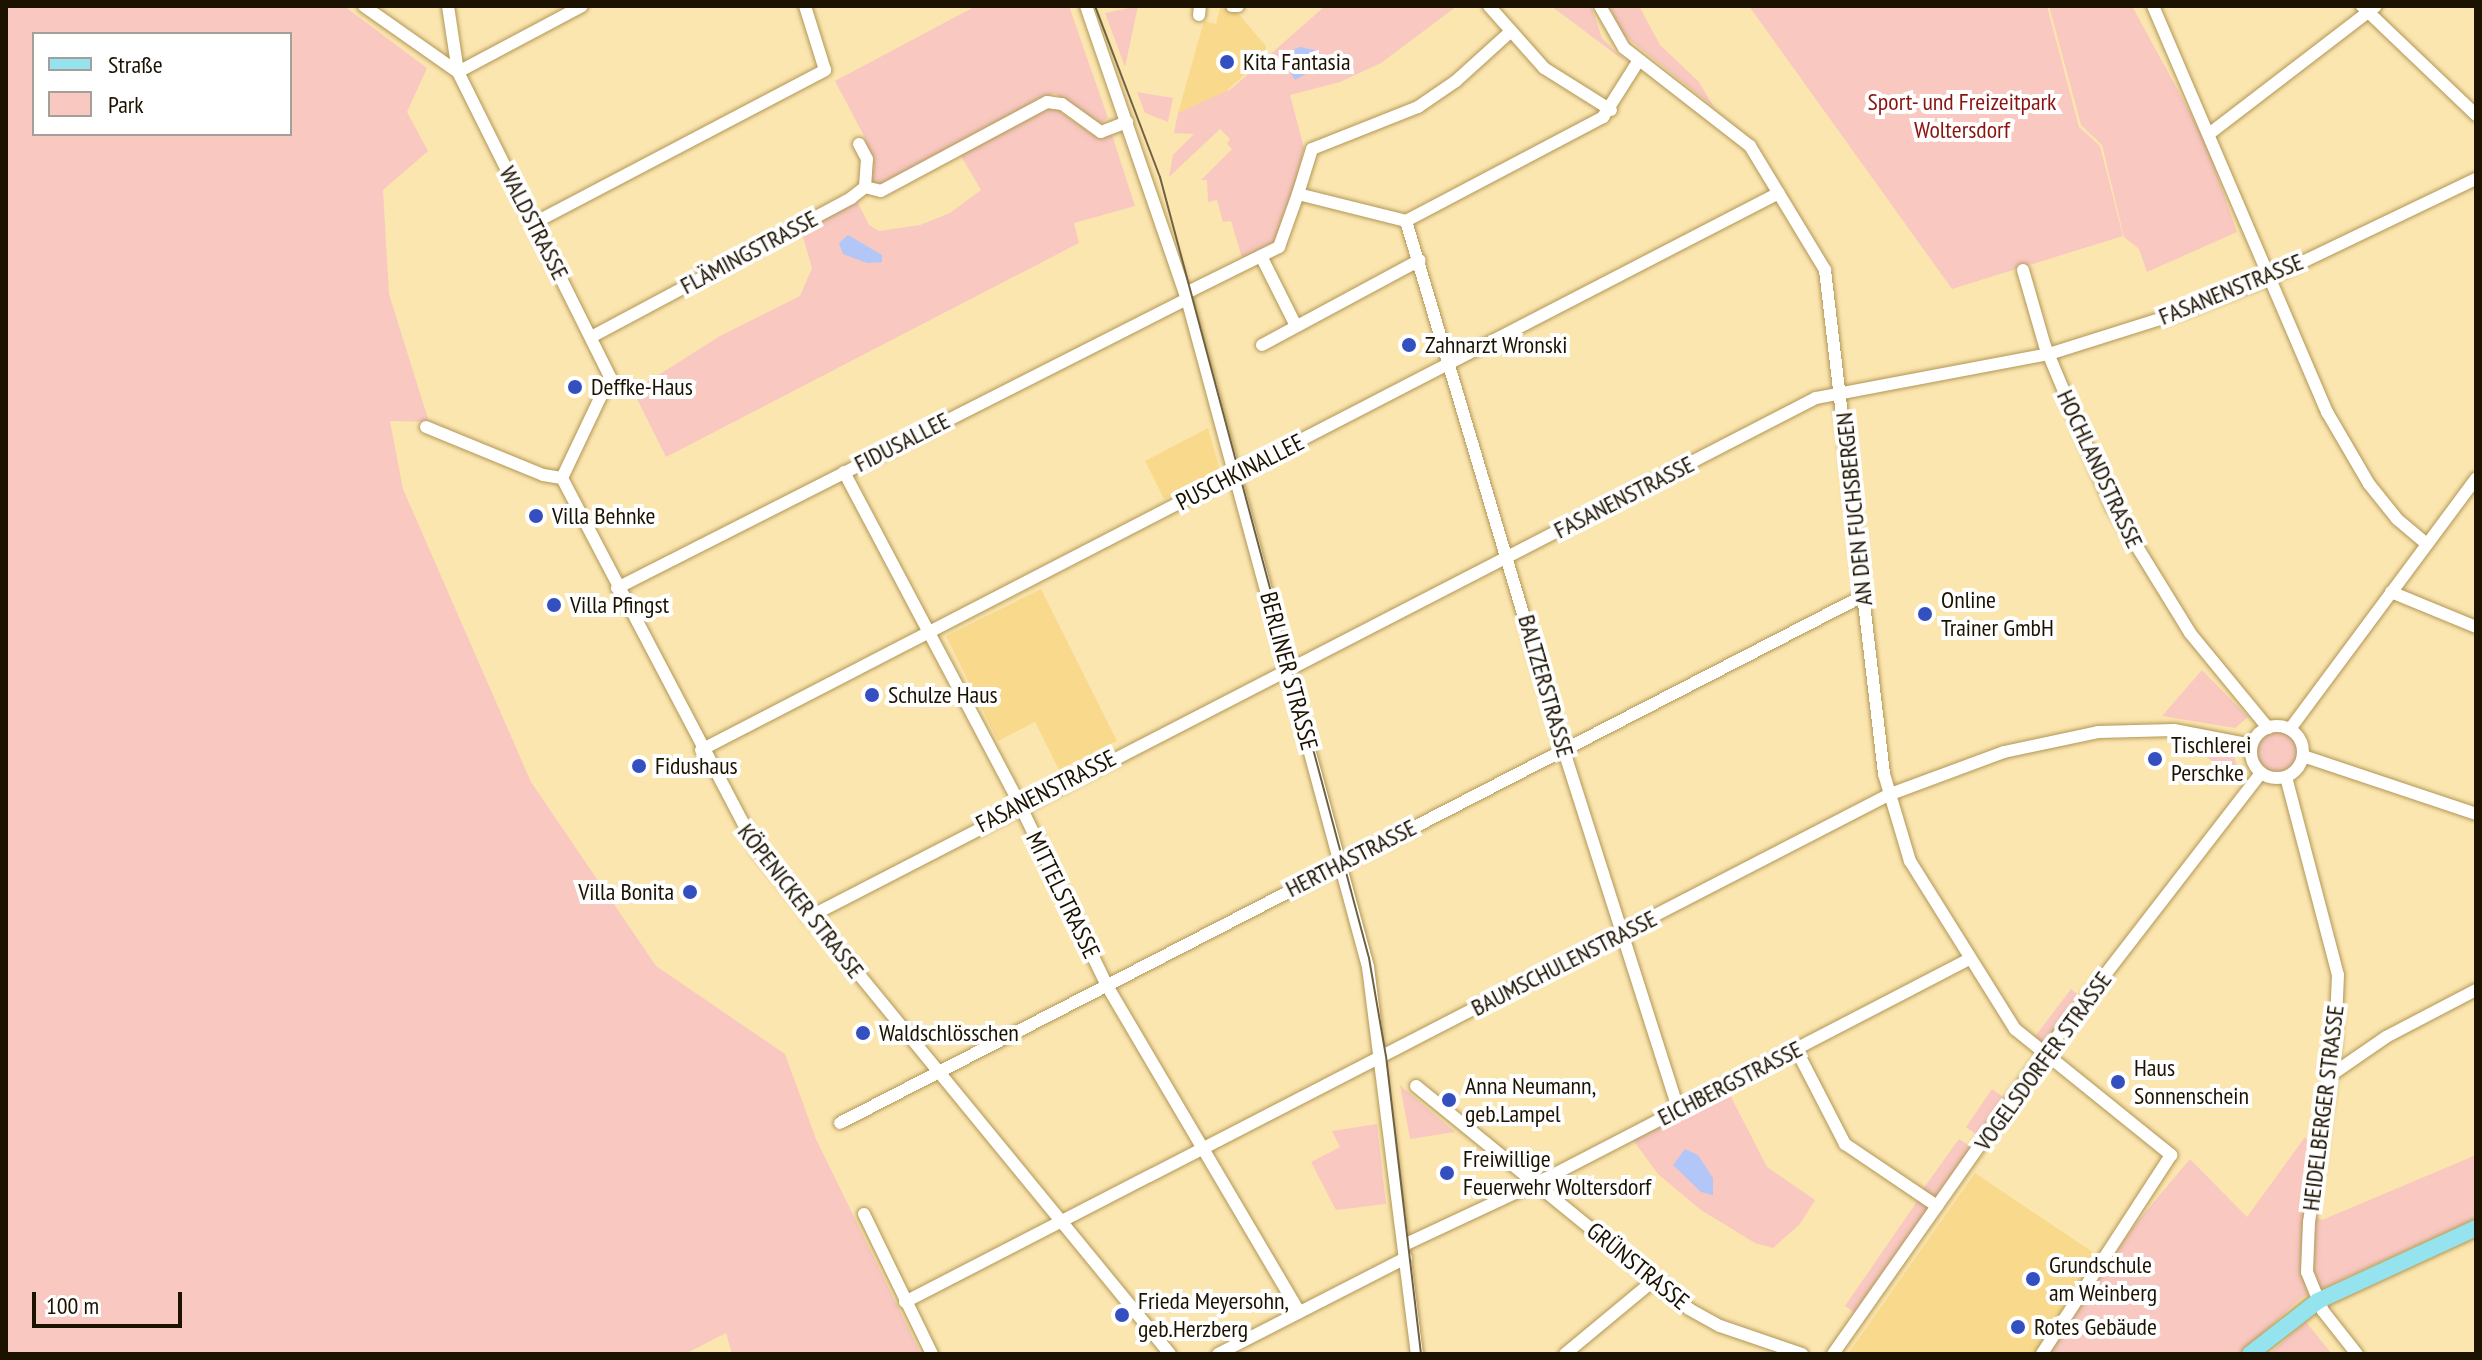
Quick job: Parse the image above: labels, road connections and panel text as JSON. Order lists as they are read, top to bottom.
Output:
{
  "streets": {
    "street": [
      "WALDSTRASSE",
      "FLÄMINGSTRASSE",
      "FASANENSTRASSE",
      "FIDUSALLEE",
      "HOCHLANDSTRASSE",
      "PUSCHKINALLEE",
      "AN DEN FUCHSBERGEN",
      "BERLINER STRASSE",
      "BALTZERSTRASSE",
      "HERTHASTRASSE",
      "MITTELSTRASSE",
      "KÖPENICKER STRASSE",
      "BAUMSCHULENSTRASSE",
      "VOGELSDORFER STRASSE",
      "EICHBERGSTRASSE",
      "HEIDELBERGER STRASSE",
      "GRÜNSTRASSE"
    ]
  },
  "crossings": [
    ["WALDSTRASSE", "FLÄMINGSTRASSE"],
    ["WALDSTRASSE", "KÖPENICKER STRASSE"],
    ["FLÄMINGSTRASSE", "BERLINER STRASSE"],
    ["FASANENSTRASSE", "HOCHLANDSTRASSE"],
    ["FASANENSTRASSE", "AN DEN FUCHSBERGEN"],
    ["FASANENSTRASSE", "BERLINER STRASSE"],
    ["FASANENSTRASSE", "BALTZERSTRASSE"],
    ["FASANENSTRASSE", "MITTELSTRASSE"],
    ["FASANENSTRASSE", "KÖPENICKER STRASSE"],
    ["FIDUSALLEE", "BERLINER STRASSE"],
    ["FIDUSALLEE", "MITTELSTRASSE"],
    ["FIDUSALLEE", "KÖPENICKER STRASSE"],
    ["HOCHLANDSTRASSE", "BAUMSCHULENSTRASSE"],
    ["HOCHLANDSTRASSE", "VOGELSDORFER STRASSE"],
    ["HOCHLANDSTRASSE", "HEIDELBERGER STRASSE"],
    ["PUSCHKINALLEE", "AN DEN FUCHSBERGEN"],
    ["PUSCHKINALLEE", "BERLINER STRASSE"],
    ["PUSCHKINALLEE", "BALTZERSTRASSE"],
    ["PUSCHKINALLEE", "MITTELSTRASSE"],
    ["PUSCHKINALLEE", "KÖPENICKER STRASSE"],
    ["AN DEN FUCHSBERGEN", "HERTHASTRASSE"],
    ["AN DEN FUCHSBERGEN", "BAUMSCHULENSTRASSE"],
    ["AN DEN FUCHSBERGEN", "VOGELSDORFER STRASSE"],
    ["AN DEN FUCHSBERGEN", "EICHBERGSTRASSE"],
    ["BERLINER STRASSE", "HERTHASTRASSE"],
    ["BERLINER STRASSE", "BAUMSCHULENSTRASSE"],
    ["BERLINER STRASSE", "EICHBERGSTRASSE"],
    ["BALTZERSTRASSE", "HERTHASTRASSE"],
    ["BALTZERSTRASSE", "BAUMSCHULENSTRASSE"],
    ["BALTZERSTRASSE", "EICHBERGSTRASSE"],
    ["HERTHASTRASSE", "MITTELSTRASSE"],
    ["HERTHASTRASSE", "KÖPENICKER STRASSE"],
    ["MITTELSTRASSE", "BAUMSCHULENSTRASSE"],
    ["KÖPENICKER STRASSE", "BAUMSCHULENSTRASSE"],
    ["BAUMSCHULENSTRASSE", "VOGELSDORFER STRASSE"],
    ["BAUMSCHULENSTRASSE", "HEIDELBERGER STRASSE"],
    ["VOGELSDORFER STRASSE", "HEIDELBERGER STRASSE"],
    ["EICHBERGSTRASSE", "GRÜNSTRASSE"]
  ],
  "parks": ["Sport- und Freizeitpark Woltersdorf"],
  "places": [
    "Kita Fantasia",
    "Zahnarzt Wronski",
    "Deffke-Haus",
    "Villa Behnke",
    "Villa Pfingst",
    "Online Trainer GmbH",
    "Schulze Haus",
    "Tischlerei Perschke",
    "Fidushaus",
    "Villa Bonita",
    "Waldschlösschen",
    "Haus Sonnenschein",
    "Anna Neumann, geb.Lampel",
    "Freiwillige Feuerwehr Woltersdorf",
    "Grundschule am Weinberg",
    "Frieda Meyersohn, geb.Herzberg",
    "Rotes Gebäude"
  ],
  "legend": ["Straße", "Park"],
  "scale_bar": "100 m"
}
